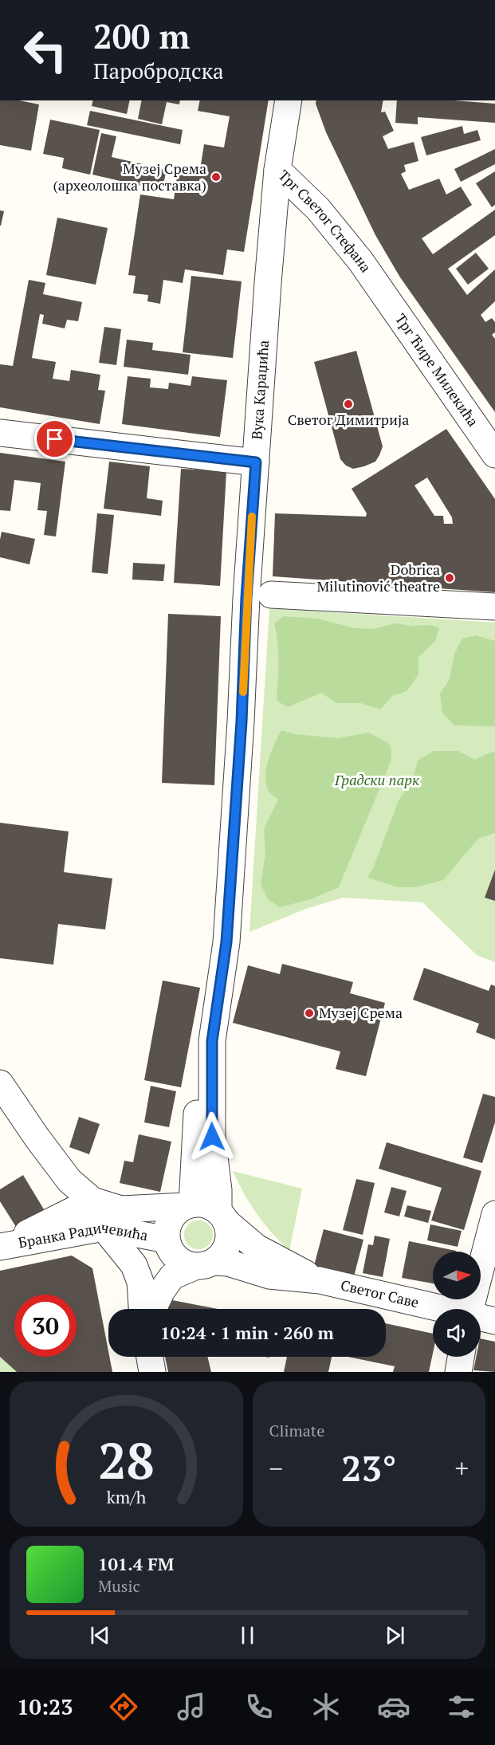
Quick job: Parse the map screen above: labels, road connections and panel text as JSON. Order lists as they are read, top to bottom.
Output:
{
  "streets": {
    "street": [
      "Трг Светог Стефана",
      "Трг Ћире Милекића",
      "Вука Караџића",
      "Бранка Радичевића",
      "Светог Саве"
    ]
  },
  "crossings": [
    ["Трг Светог Стефана", "Трг Ћире Милекића"],
    ["Трг Светог Стефана", "Вука Караџића"],
    ["Вука Караџића", "Бранка Радичевића"],
    ["Вука Караџића", "Светог Саве"],
    ["Бранка Радичевића", "Светог Саве"]
  ],
  "parks": ["Градски парк"],
  "places": [
    "Музеј Срема (археолошка поставка)",
    "Светог Димитрија",
    "Dobrica Milutinović theatre",
    "Музеј Срема"
  ],
  "north": "right",
  "page": {
    "turn": ["200 m", "Паробродска"],
    "limit": "30",
    "trip": "10:24 · 1 min · 260 m",
    "tile": "Climate",
    "heat": ["−", "23°", "+"],
    "song": ["101.4 FM", "Music"],
    "tabs": "10:23",
    "gauge": ["28", "km/h"]
  }
}
